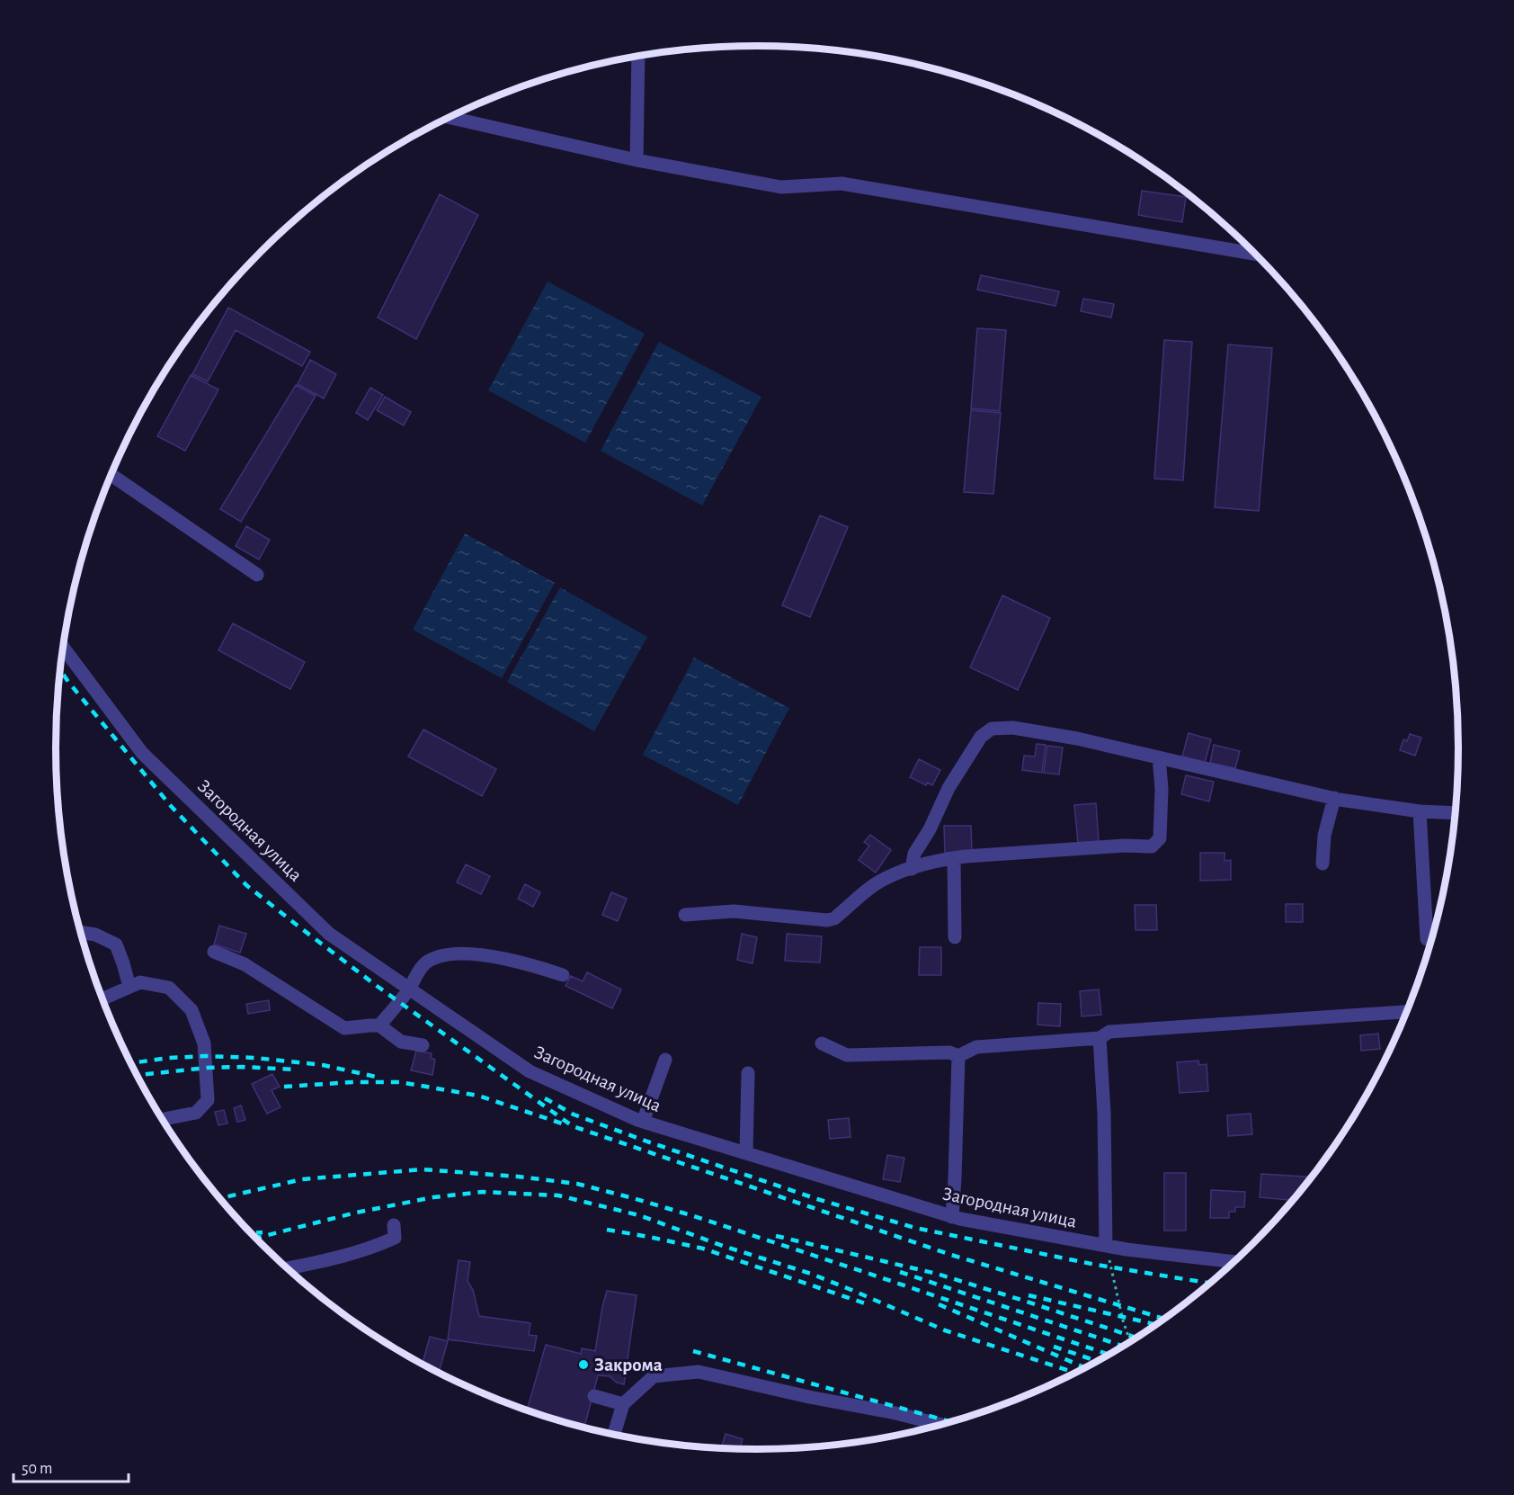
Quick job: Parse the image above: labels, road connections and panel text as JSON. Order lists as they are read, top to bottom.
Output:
{
  "streets": {
    "street": ["Загородная улица"]
  },
  "places": ["Закрома"],
  "scale_bar": "50 m"
}
